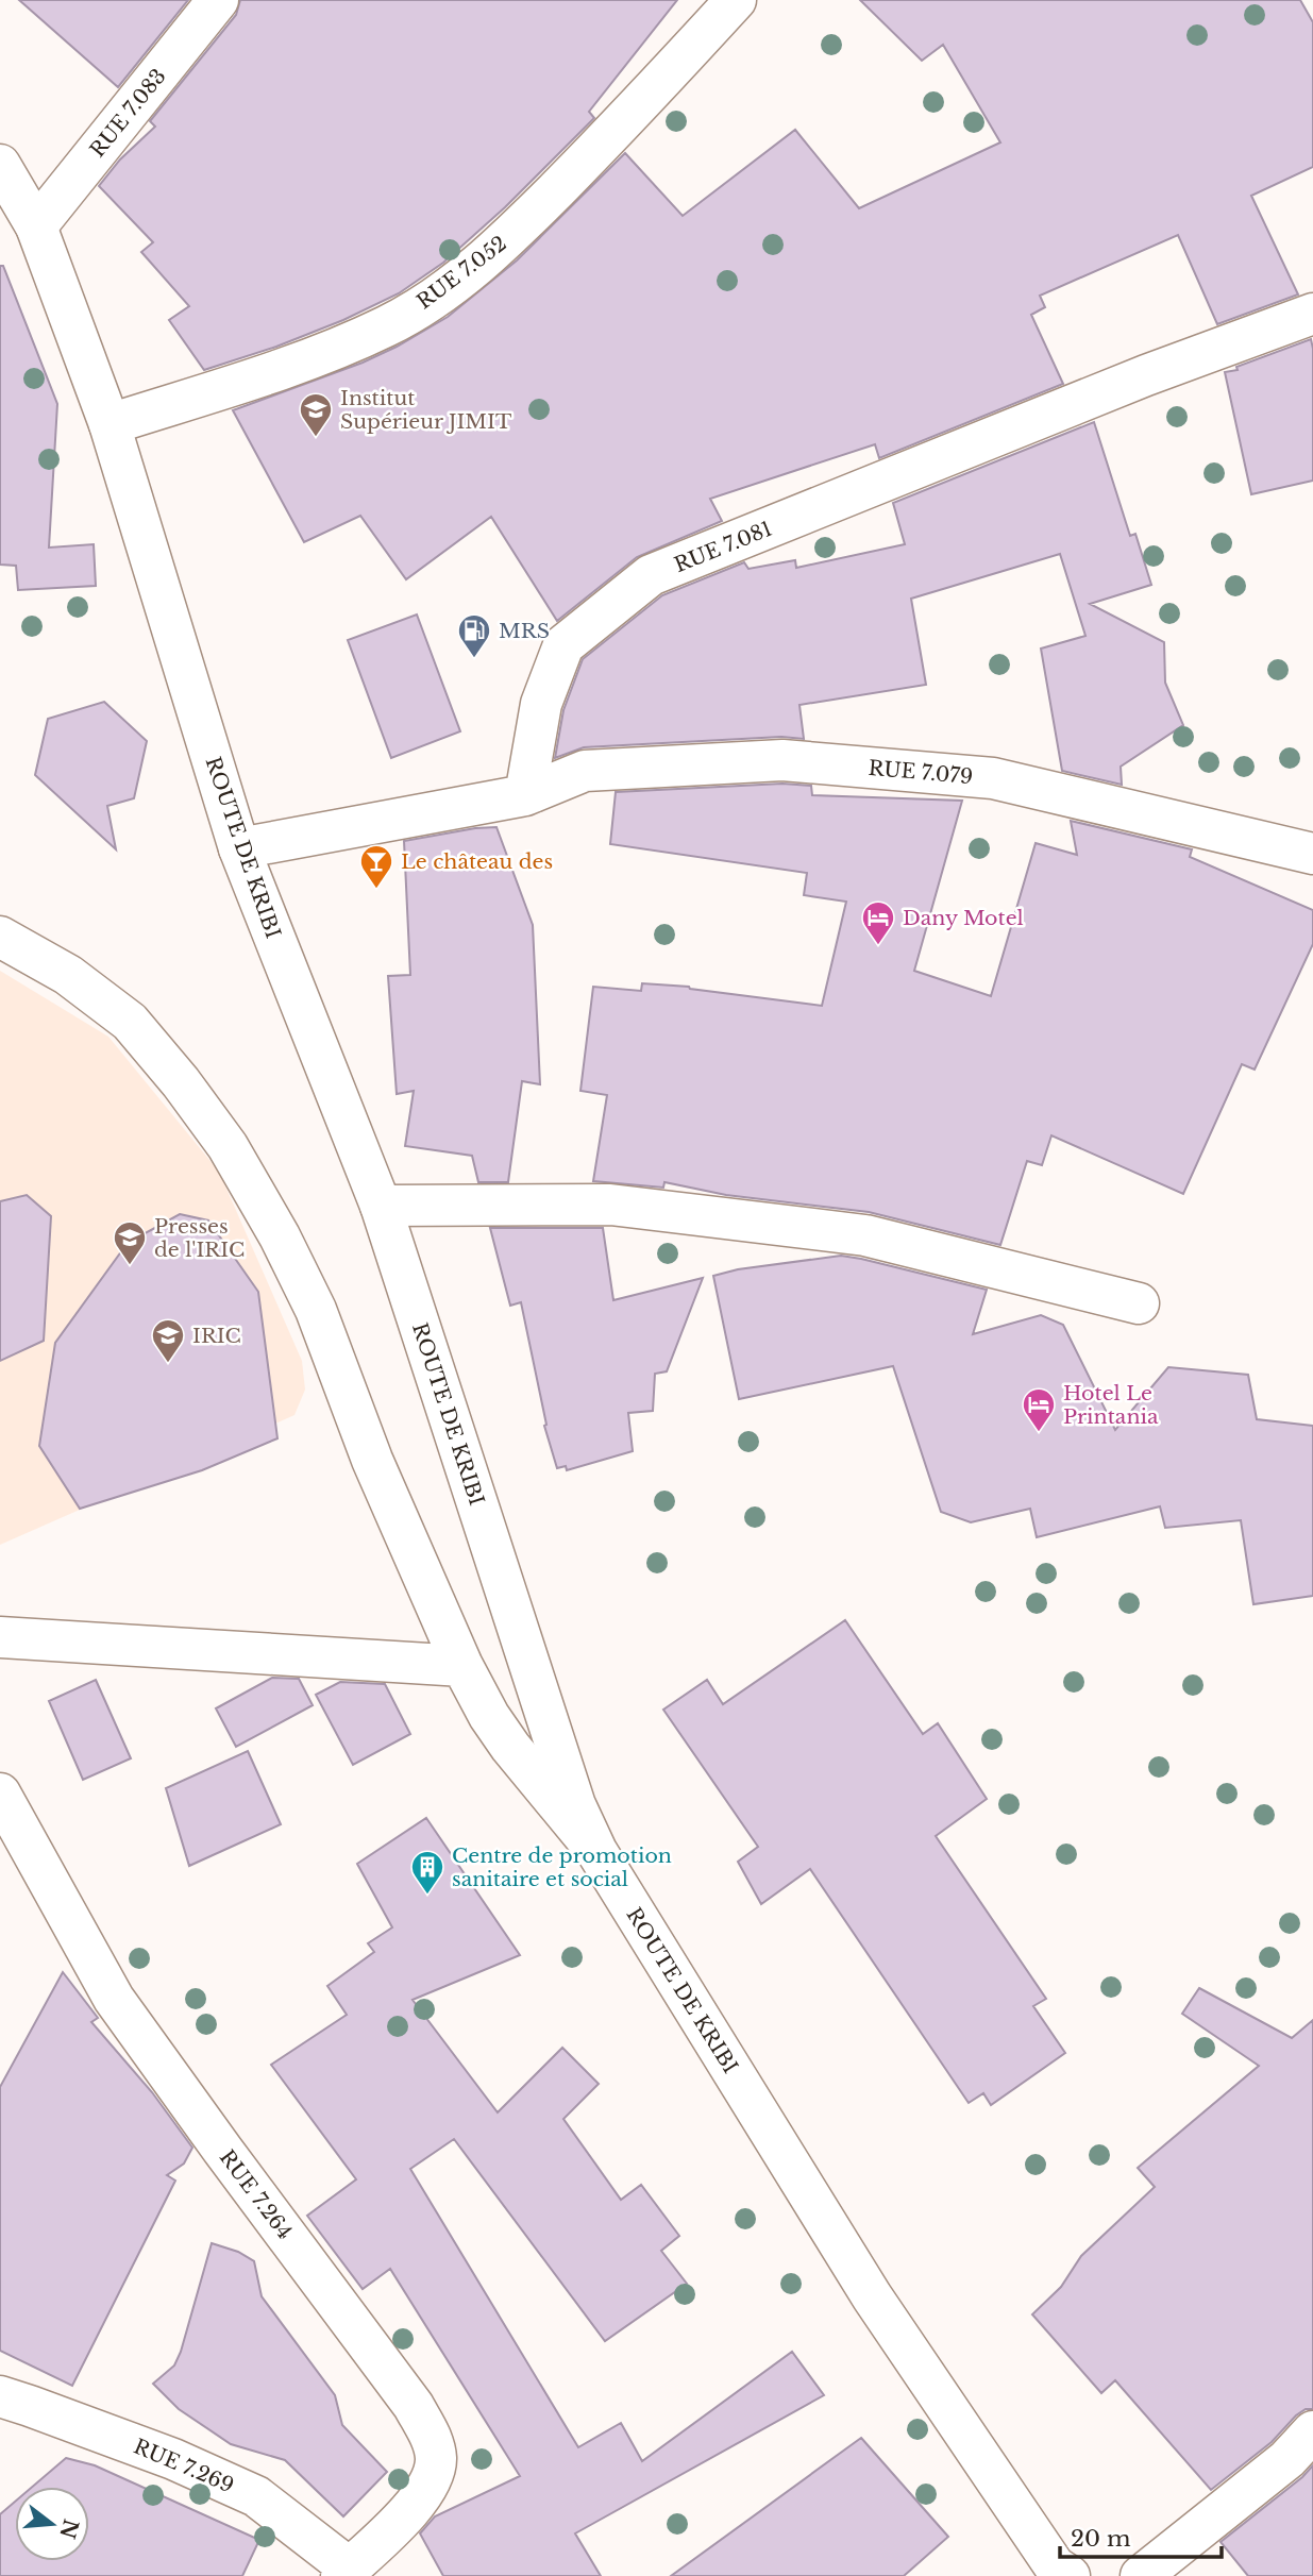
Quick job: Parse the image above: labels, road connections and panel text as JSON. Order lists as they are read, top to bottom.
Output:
{
  "streets": {
    "street": [
      "RUE 7.083",
      "RUE 7.052",
      "RUE 7.081",
      "RUE 7.079",
      "ROUTE DE KRIBI",
      "RUE 7.264",
      "RUE 7.269"
    ]
  },
  "crossings": [
    ["RUE 7.083", "ROUTE DE KRIBI"],
    ["RUE 7.052", "ROUTE DE KRIBI"],
    ["RUE 7.081", "RUE 7.079"],
    ["RUE 7.264", "RUE 7.269"]
  ],
  "places": {
    "school or university": ["Institut Supérieur JIMIT", "Presses de l'IRIC", "IRIC"],
    "fuel station": ["MRS"],
    "bar": ["Le château des"],
    "hotel": ["Dany Motel", "Hotel Le Printania"],
    "building": ["Centre de promotion sanitaire et social"]
  },
  "scale_bar": "20 m",
  "north": "right"
}
